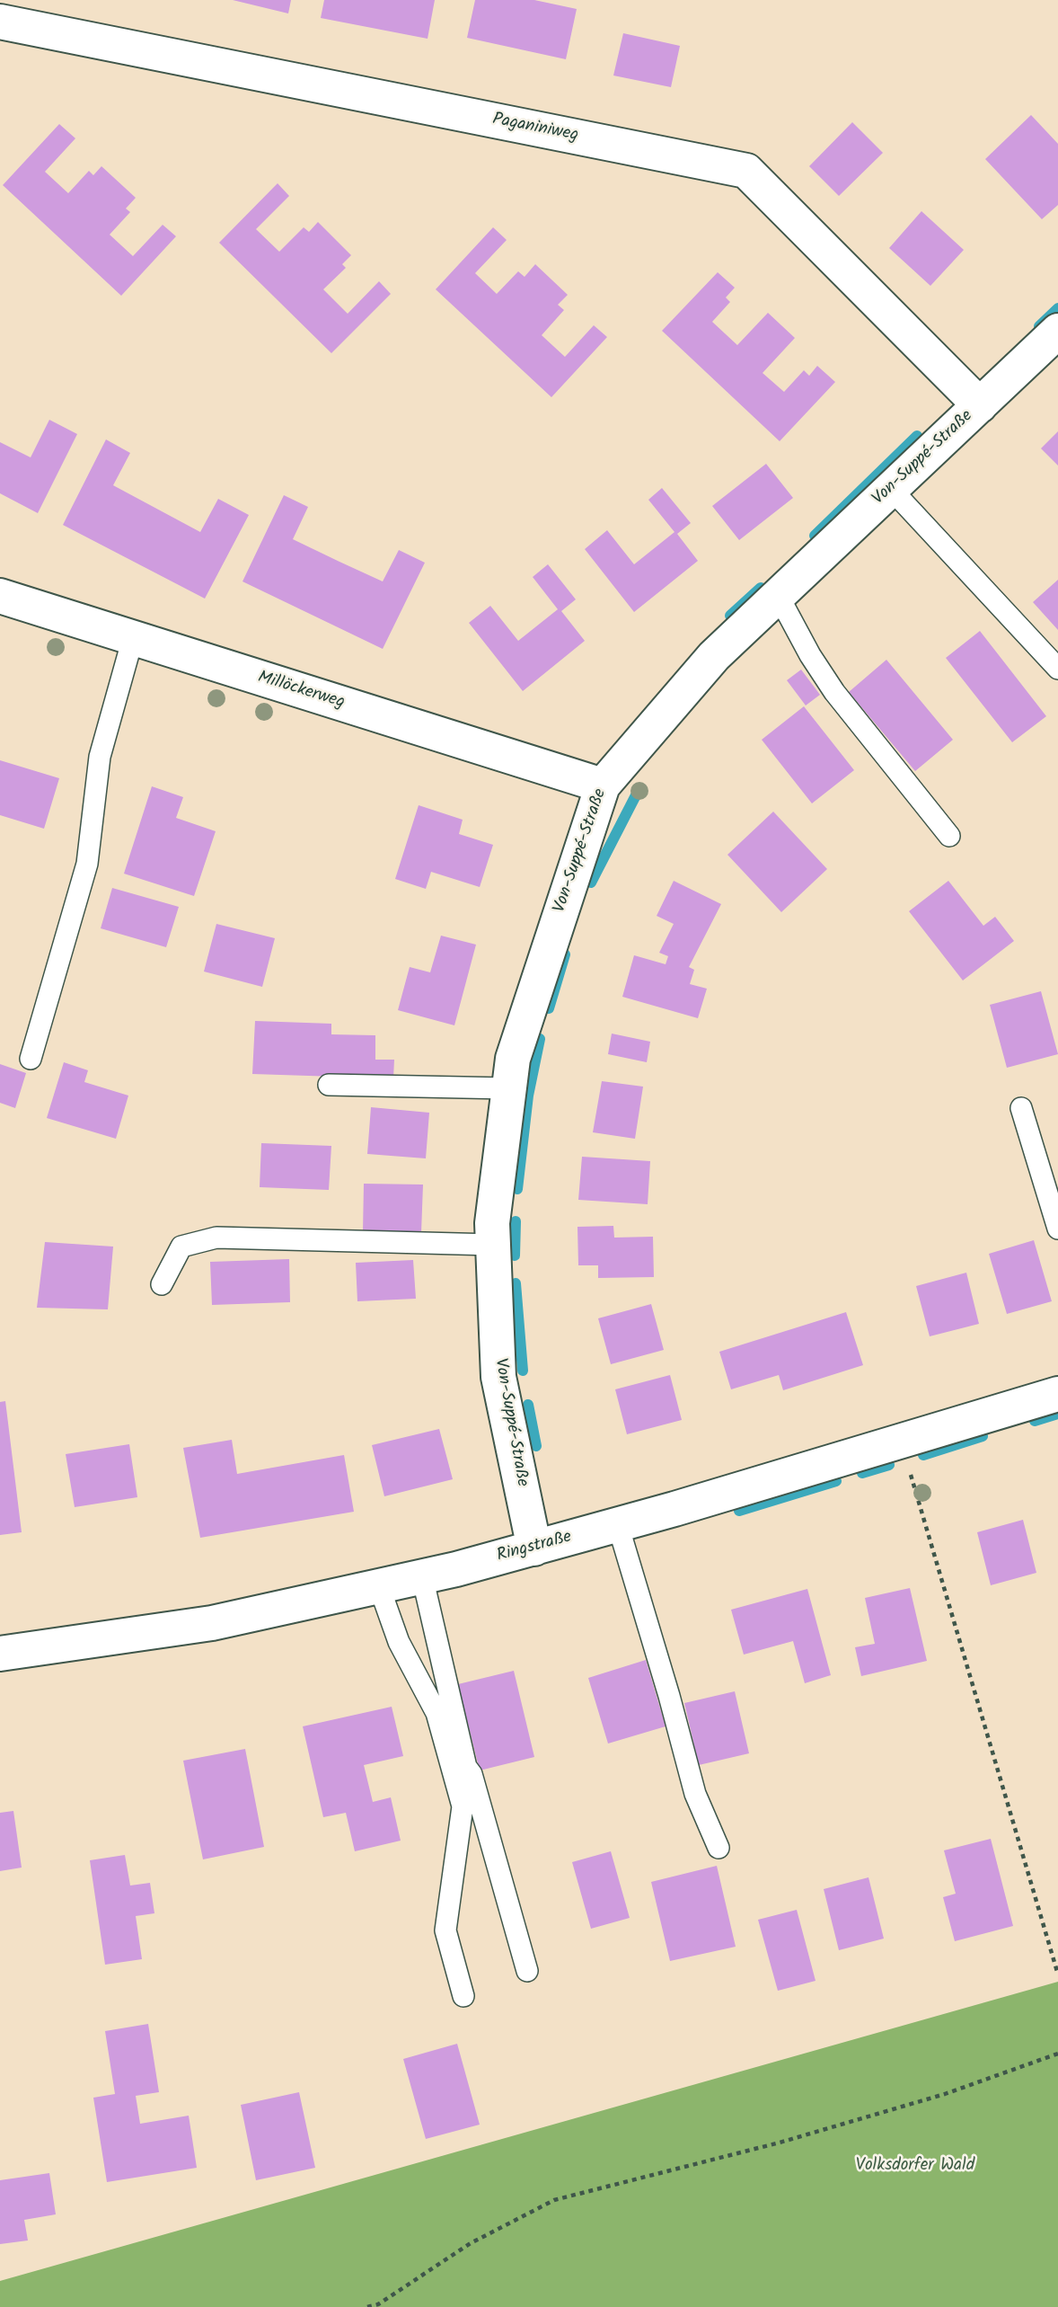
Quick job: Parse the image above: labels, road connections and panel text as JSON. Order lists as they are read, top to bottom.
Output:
{
  "streets": {
    "street": [
      "Paganiniweg",
      "Von-Suppé-Straße",
      "Millöckerweg",
      "Ringstraße"
    ]
  },
  "crossings": [
    ["Paganiniweg", "Von-Suppé-Straße"],
    ["Von-Suppé-Straße", "Millöckerweg"],
    ["Von-Suppé-Straße", "Ringstraße"]
  ],
  "parks": ["Volksdorfer Wald"]
}
